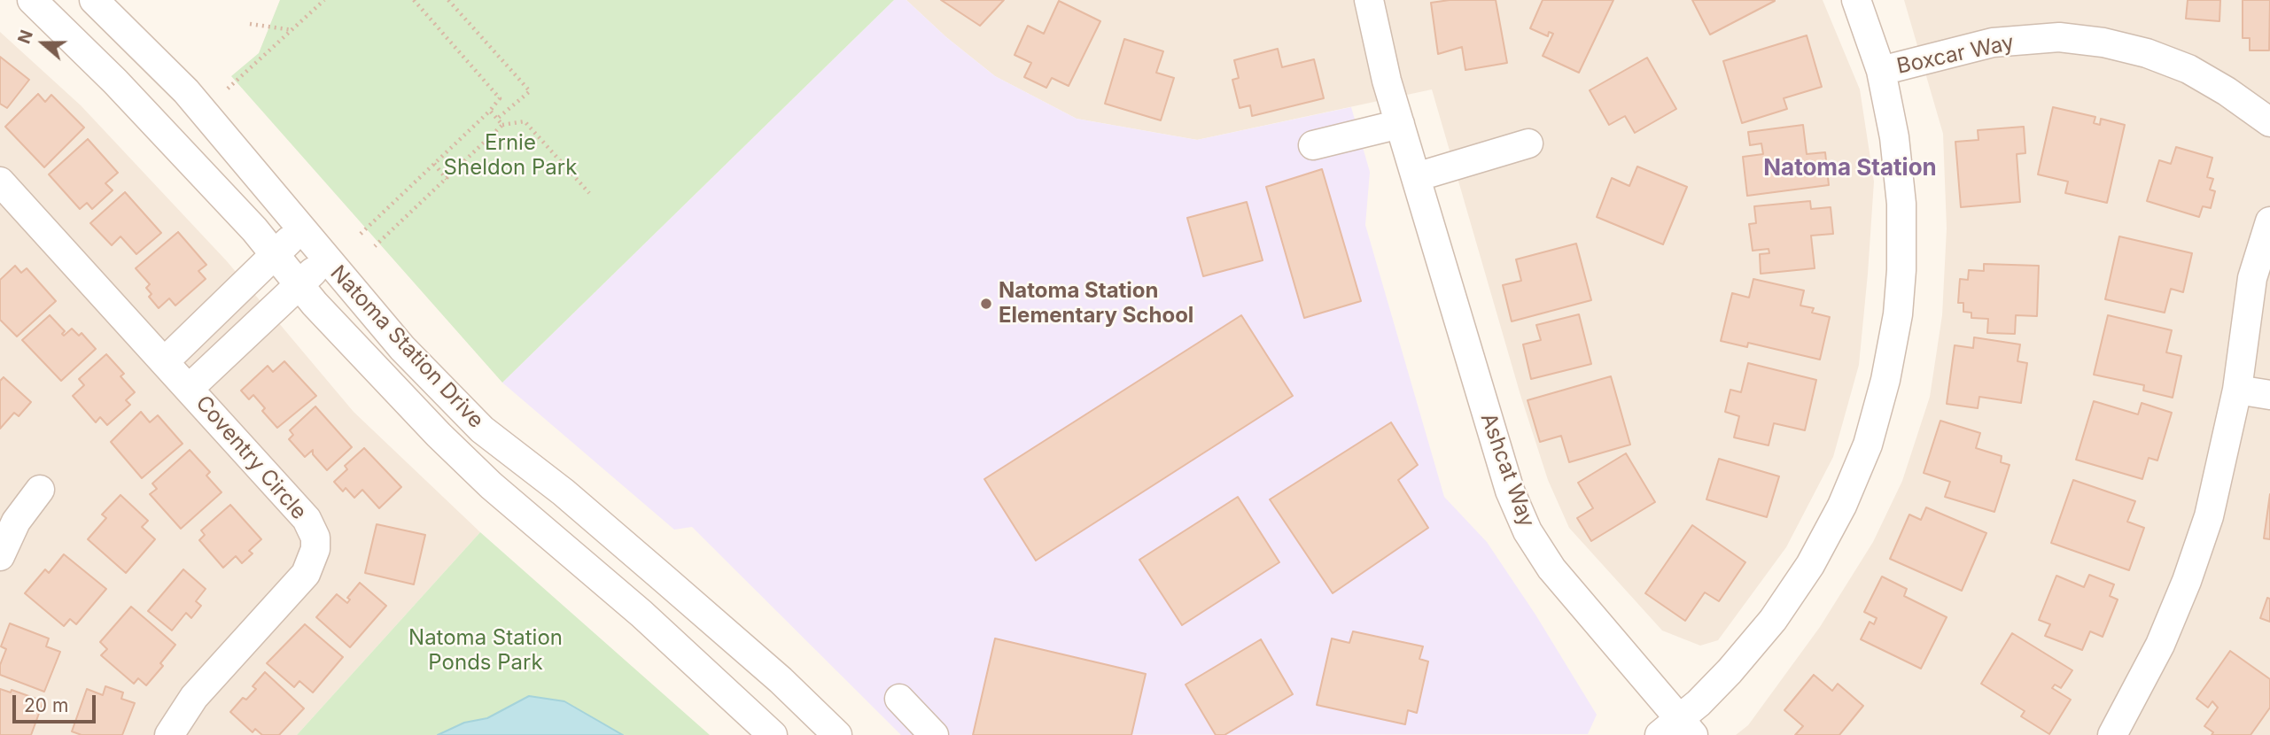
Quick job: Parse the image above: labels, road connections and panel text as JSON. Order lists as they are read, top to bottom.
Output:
{
  "streets": {
    "street": [
      "Boxcar Way",
      "Natoma Station Drive",
      "Coventry Circle",
      "Ashcat Way"
    ]
  },
  "crossings": [
    ["Natoma Station Drive", "Coventry Circle"]
  ],
  "districts": ["Natoma Station"],
  "parks": ["Ernie Sheldon Park", "Natoma Station Ponds Park"],
  "places": ["Natoma Station Elementary School"],
  "scale_bar": "20 m",
  "north": "left"
}
